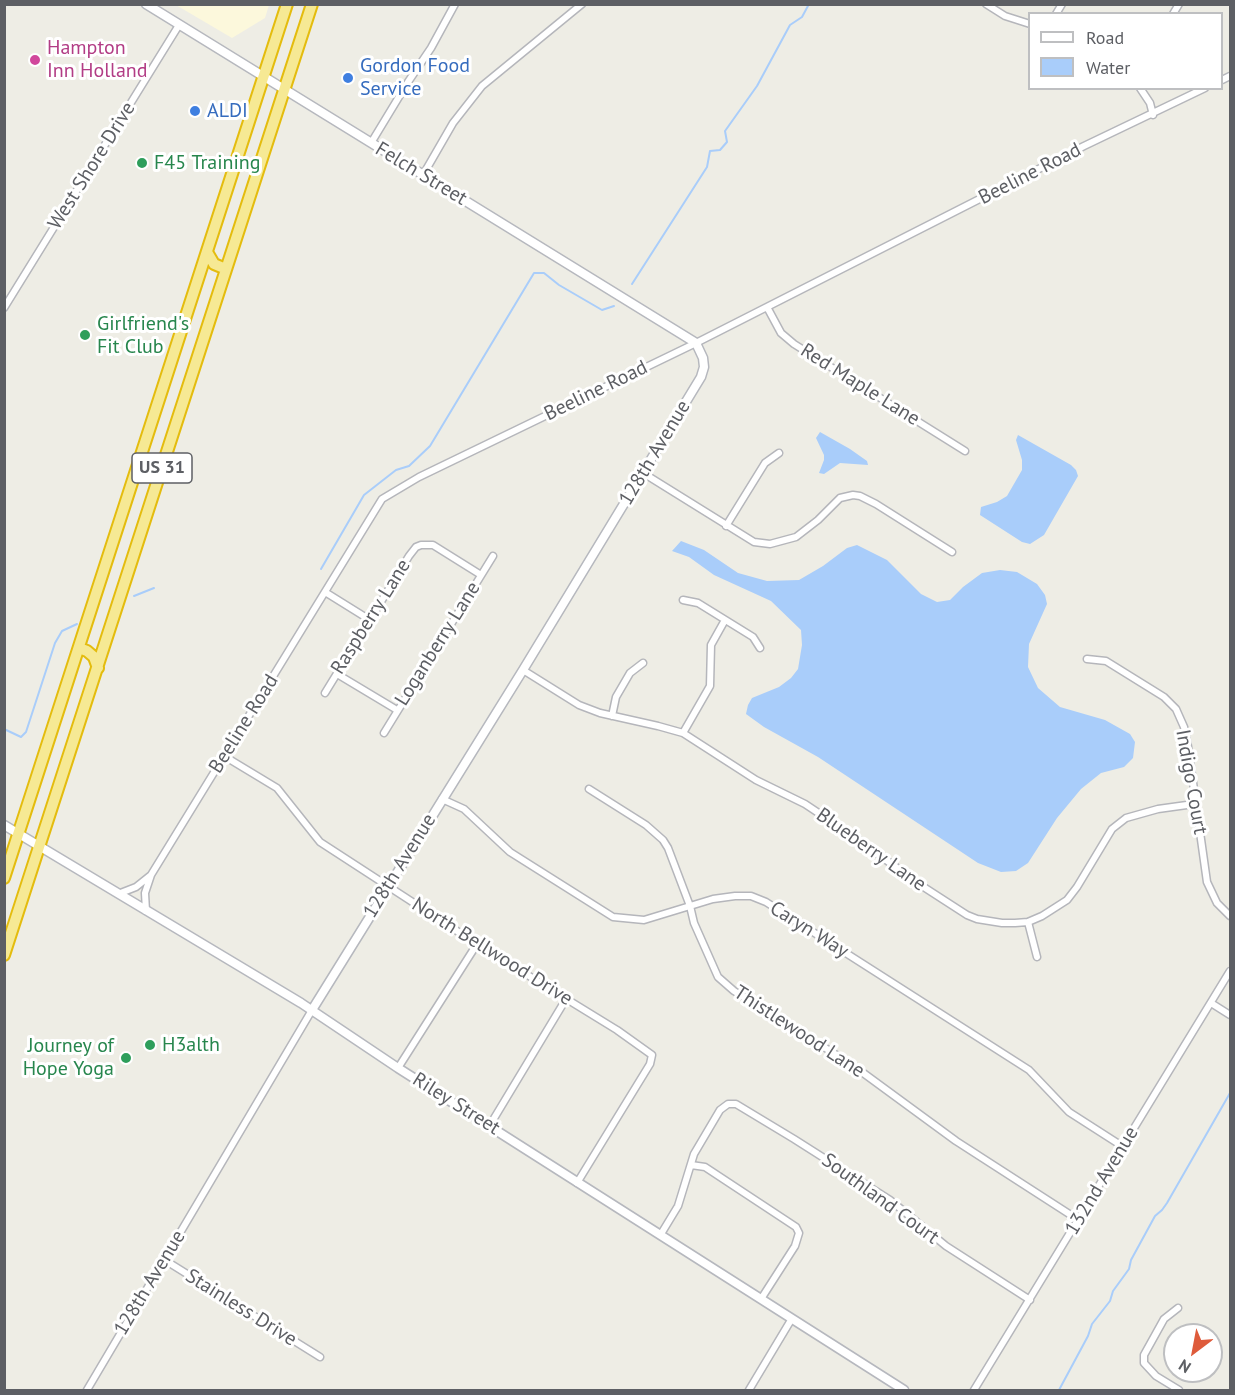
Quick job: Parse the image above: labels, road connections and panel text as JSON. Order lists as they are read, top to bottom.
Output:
{
  "streets": {
    "highway": ["US 31"],
    "street": [
      "West Shore Drive",
      "Felch Street",
      "Beeline Road",
      "Red Maple Lane",
      "128th Avenue",
      "Raspberry Lane",
      "Loganberry Lane",
      "Indigo Court",
      "Blueberry Lane",
      "Caryn Way",
      "North Bellwood Drive",
      "Thistlewood Lane",
      "Riley Street",
      "132nd Avenue",
      "Southland Court",
      "Stainless Drive"
    ]
  },
  "crossings": [
    ["West Shore Drive", "Felch Street"],
    ["Felch Street", "Beeline Road"],
    ["Felch Street", "128th Avenue"],
    ["Felch Street", "US 31"],
    ["Beeline Road", "Red Maple Lane"],
    ["Beeline Road", "128th Avenue"],
    ["Beeline Road", "North Bellwood Drive"],
    ["Beeline Road", "Riley Street"],
    ["128th Avenue", "Blueberry Lane"],
    ["128th Avenue", "Caryn Way"],
    ["128th Avenue", "North Bellwood Drive"],
    ["128th Avenue", "Riley Street"],
    ["128th Avenue", "Stainless Drive"],
    ["US 31", "Riley Street"],
    ["Raspberry Lane", "Loganberry Lane"],
    ["Indigo Court", "Blueberry Lane"],
    ["Caryn Way", "Thistlewood Lane"],
    ["Caryn Way", "132nd Avenue"],
    ["North Bellwood Drive", "Riley Street"],
    ["Thistlewood Lane", "132nd Avenue"],
    ["132nd Avenue", "Southland Court"]
  ],
  "places": [
    "Hampton Inn Holland",
    "Gordon Food Service",
    "ALDI",
    "F45 Training",
    "Girlfriend's Fit Club",
    "H3alth",
    "Journey of Hope Yoga"
  ],
  "legend": ["Road", "Water"],
  "north": "bottom left"
}
